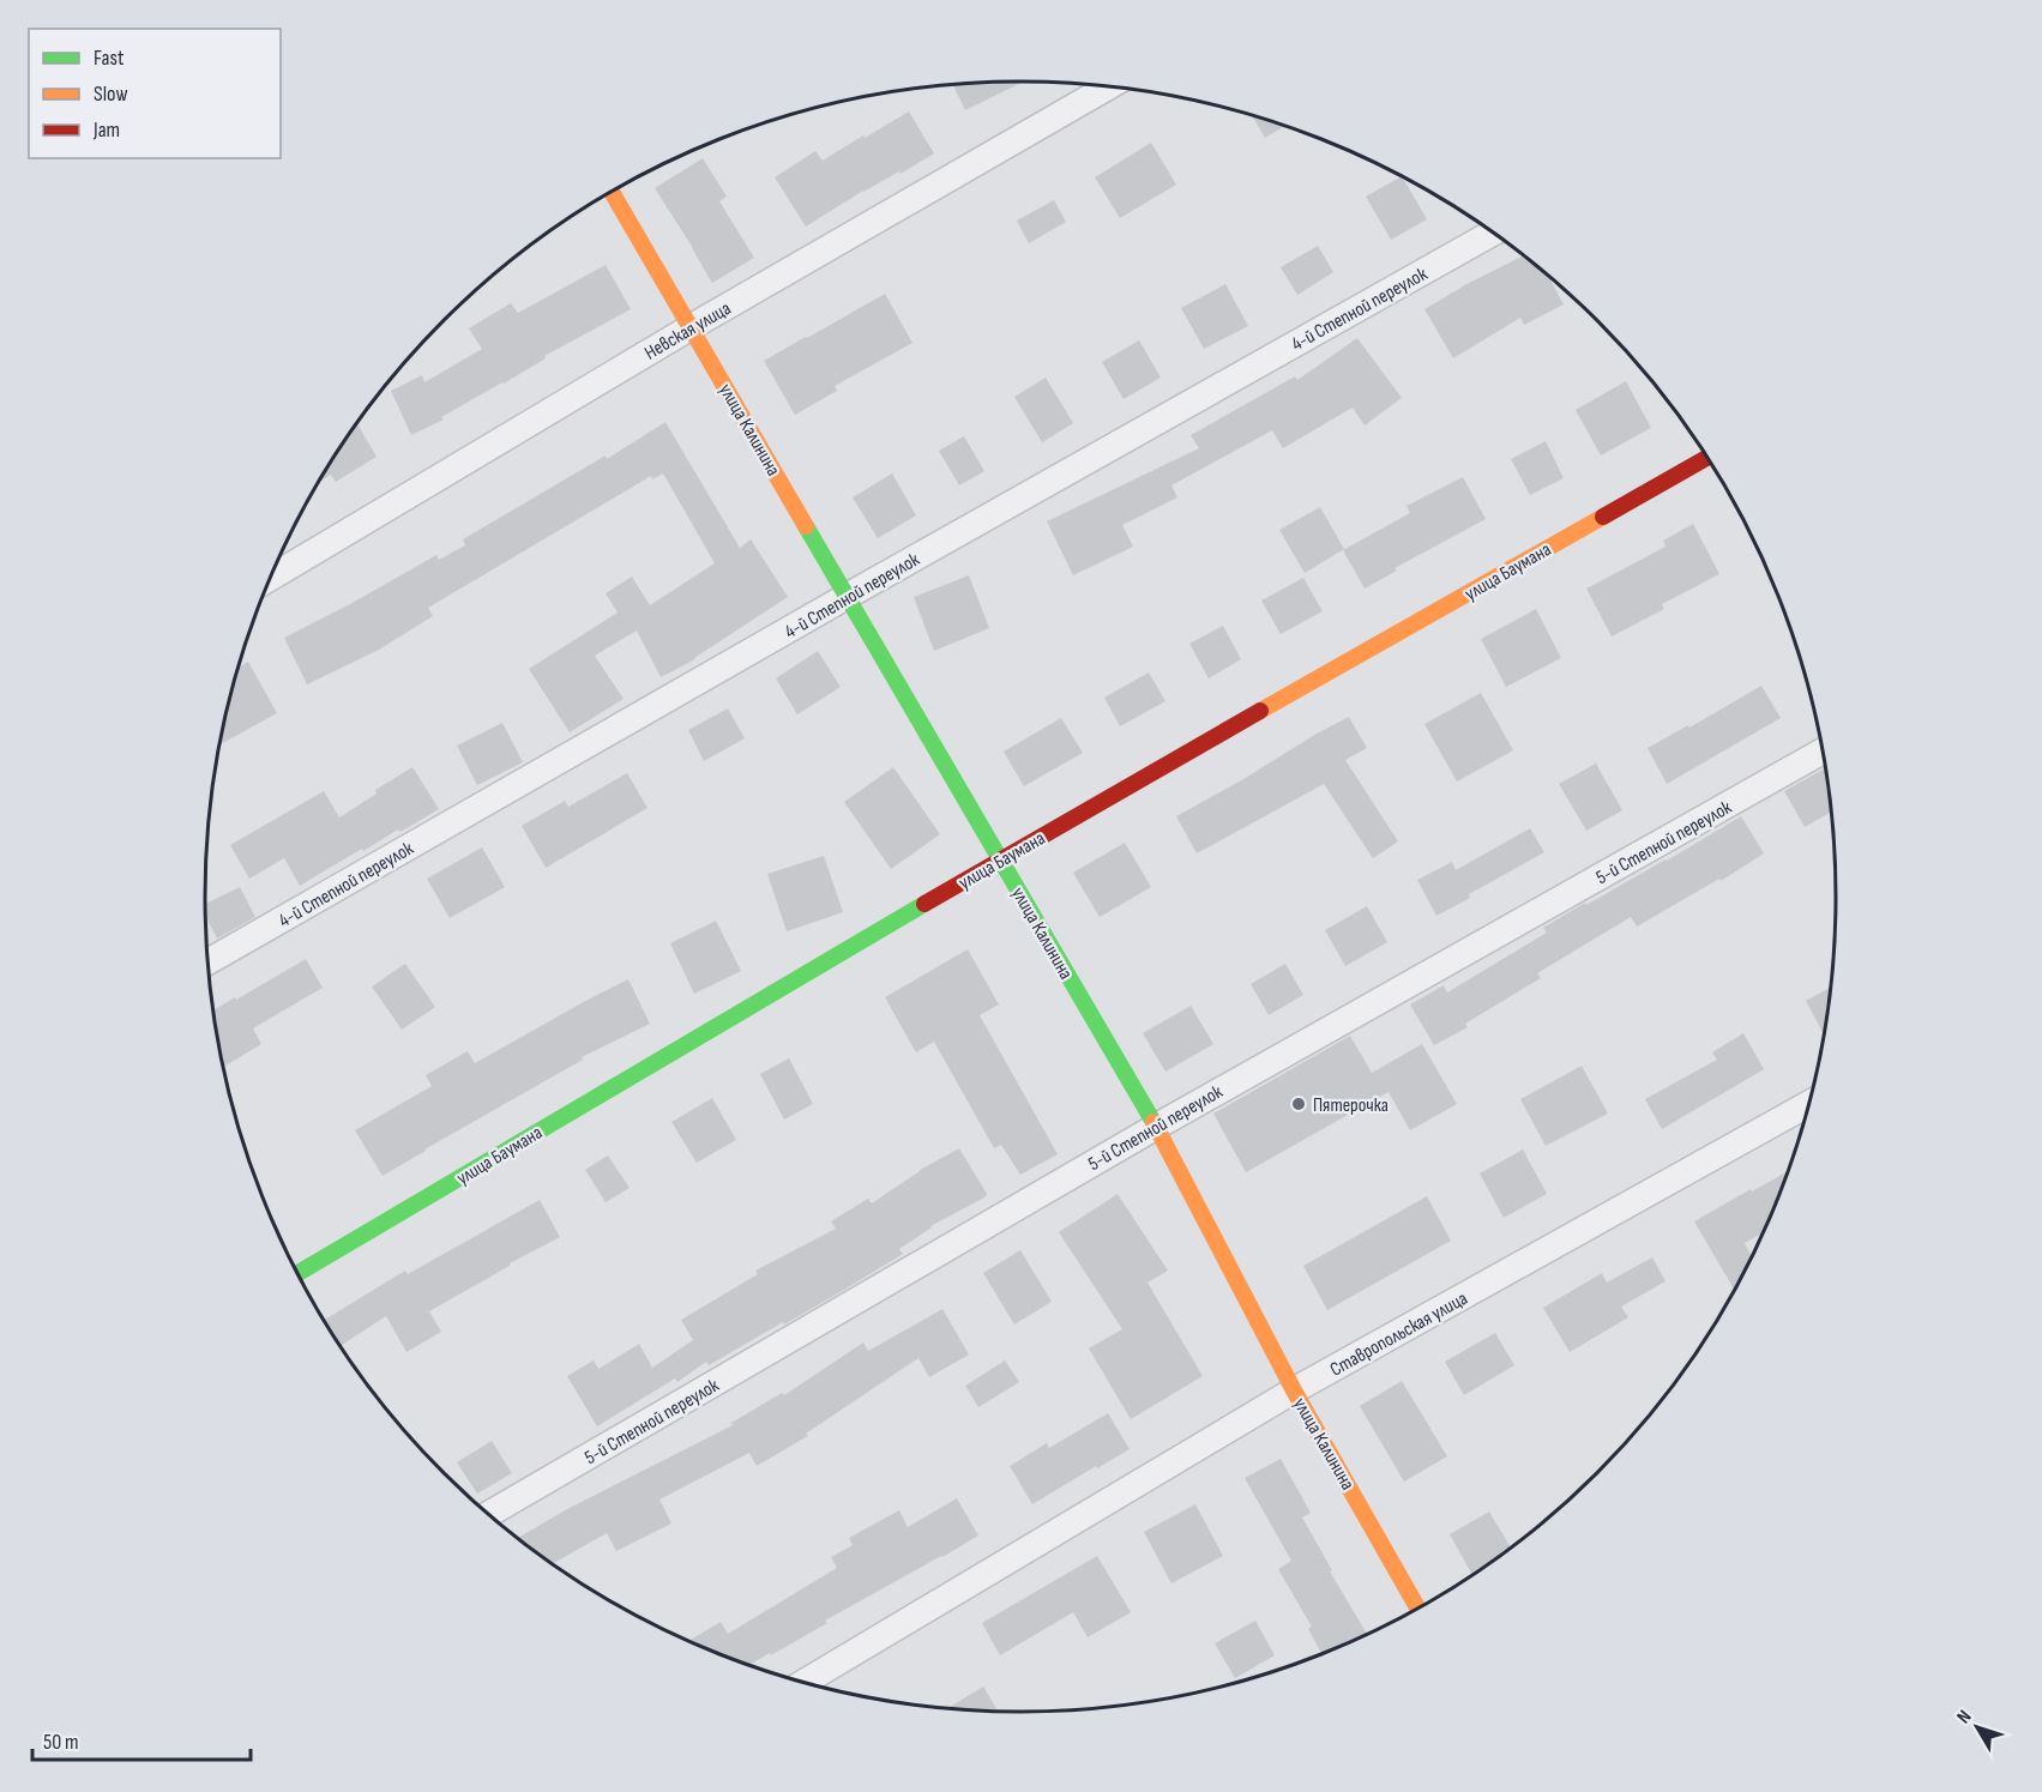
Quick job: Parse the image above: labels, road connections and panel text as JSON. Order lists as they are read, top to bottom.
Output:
{
  "streets": {
    "street": [
      "4-й Степной переулок",
      "Невская улица",
      "улица Калинина",
      "улица Баумана",
      "5-й Степной переулок",
      "Ставропольская улица"
    ]
  },
  "crossings": [
    ["4-й Степной переулок", "улица Калинина"],
    ["Невская улица", "улица Калинина"],
    ["улица Калинина", "улица Баумана"],
    ["улица Калинина", "5-й Степной переулок"],
    ["улица Калинина", "Ставропольская улица"]
  ],
  "places": ["Пятерочка"],
  "legend": ["Fast", "Slow", "Jam"],
  "scale_bar": "50 m",
  "north": "top left"
}
